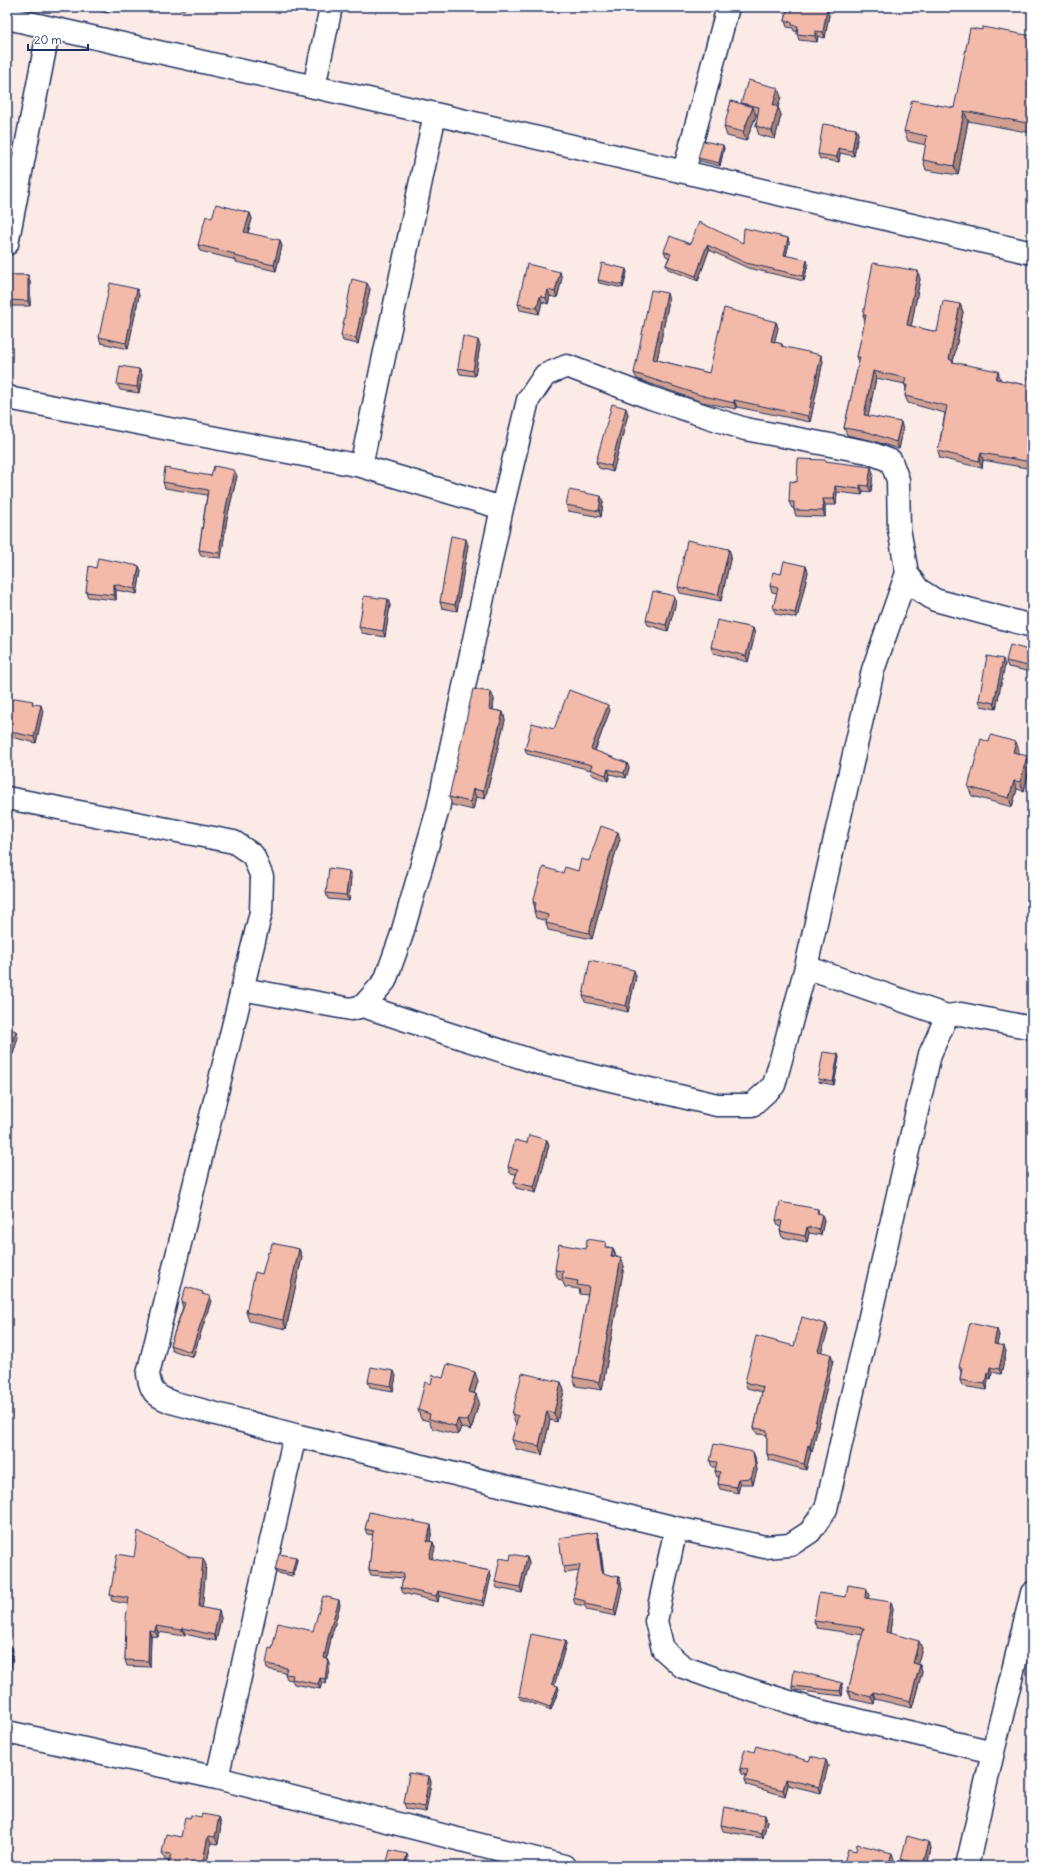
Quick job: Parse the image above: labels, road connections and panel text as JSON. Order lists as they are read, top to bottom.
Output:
{
  "scale_bar": "20 m"
}
